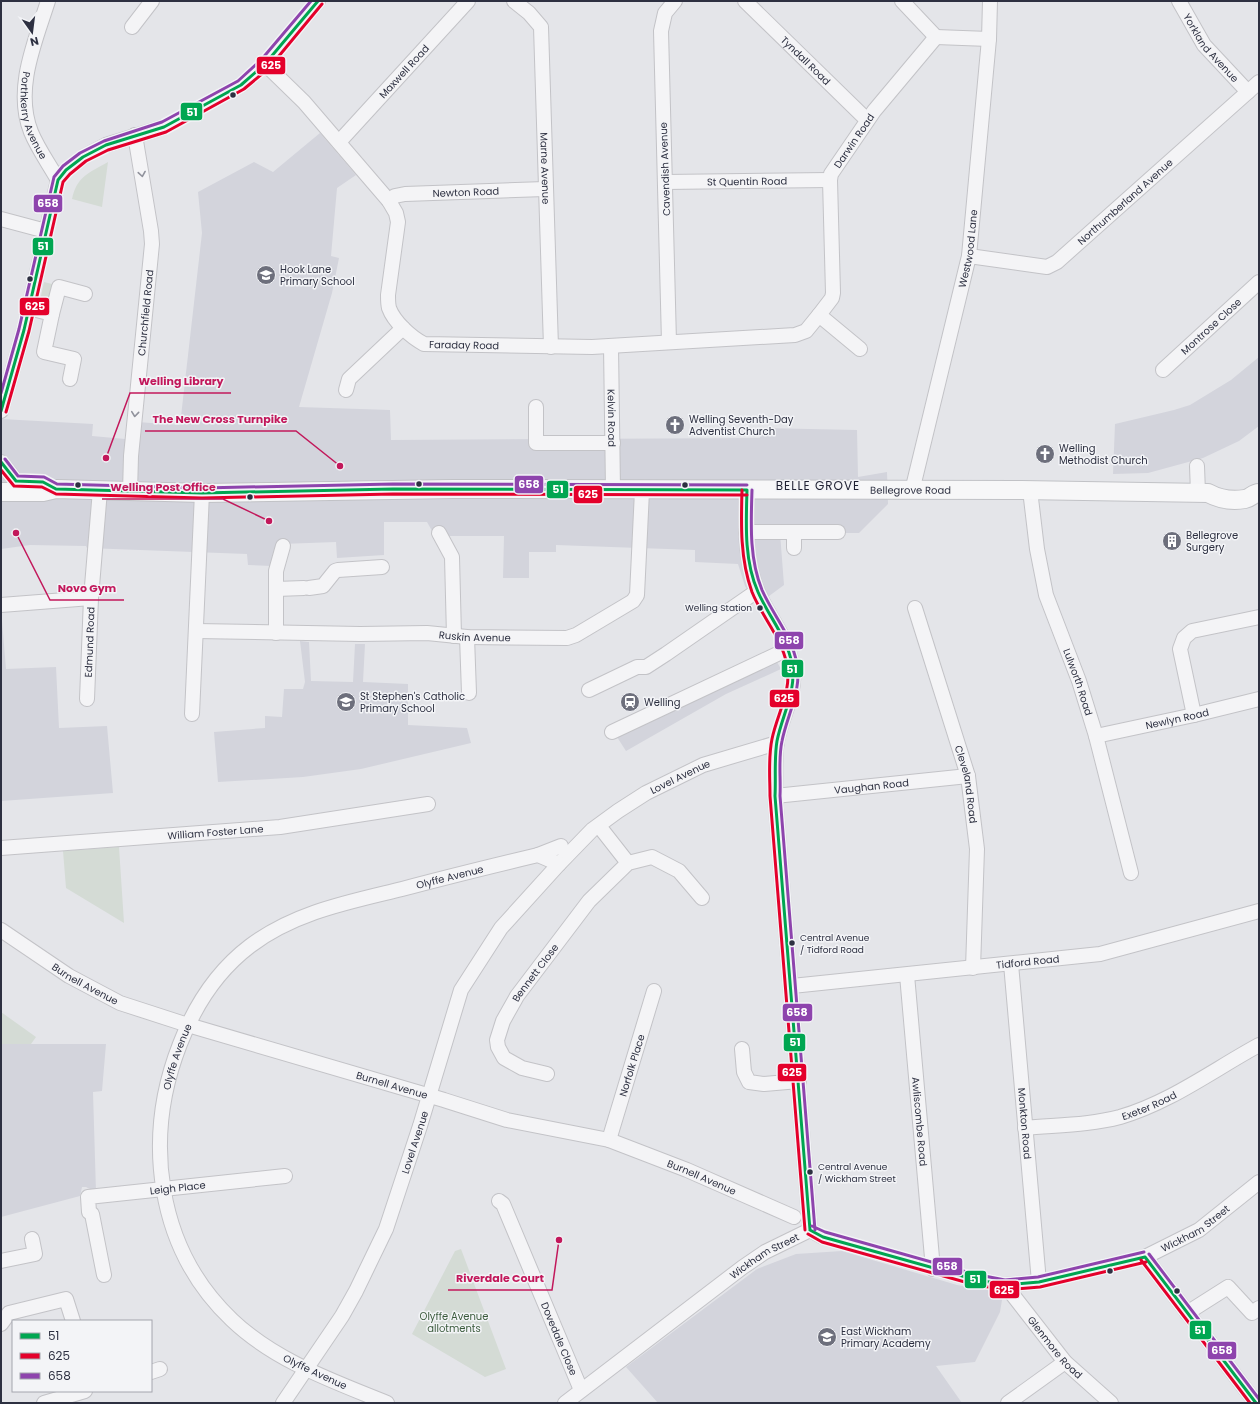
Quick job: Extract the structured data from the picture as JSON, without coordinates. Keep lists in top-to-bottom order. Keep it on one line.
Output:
{"streets":{"main road":["Bellegrove Road"],"street":["Yorkland Avenue","Tyndall Road","Maxwell Road","Porthkerry Avenue","Darwin Road","Marne Avenue","Cavendish Avenue","St Quentin Road","Newton Road","Northumberland Avenue","Westwood Lane","Churchfield Road","Montrose Close","Faraday Road","Kelvin Road","Ruskin Avenue","Edmund Road","Lulworth Road","Newlyn Road","Lovel Avenue","Cleveland Road","Vaughan Road","William Foster Lane","Olyffe Avenue","Tidford Road","Bennett Close","Burnell Avenue","Norfolk Place","Exeter Road","Awliscombe Road","Monkton Road","Leigh Place","Wickham Street","Dovedale Close","Glenmore Road"]},"crossings":[["Yorkland Avenue","Northumberland Avenue"],["Tyndall Road","Darwin Road"],["Maxwell Road","Faraday Road"],["Darwin Road","Cavendish Avenue"],["Darwin Road","St Quentin Road"],["Darwin Road","Faraday Road"],["Darwin Road","Kelvin Road"],["Marne Avenue","Newton Road"],["Marne Avenue","Faraday Road"],["Cavendish Avenue","St Quentin Road"],["Newton Road","Faraday Road"],["Northumberland Avenue","Westwood Lane"],["Westwood Lane","Bellegrove Road"],["Churchfield Road","Bellegrove Road"],["Faraday Road","Kelvin Road"],["Kelvin Road","Bellegrove Road"],["Bellegrove Road","Ruskin Avenue"],["Bellegrove Road","Edmund Road"],["Bellegrove Road","Lulworth Road"],["Lulworth Road","Newlyn Road"],["Lovel Avenue","Olyffe Avenue"],["Lovel Avenue","Burnell Avenue"],["Cleveland Road","Vaughan Road"],["Cleveland Road","Tidford Road"],["Olyffe Avenue","Burnell Avenue"],["Olyffe Avenue","Leigh Place"],["Tidford Road","Awliscombe Road"],["Tidford Road","Monkton Road"],["Burnell Avenue","Norfolk Place"],["Exeter Road","Monkton Road"],["Awliscombe Road","Wickham Street"],["Monkton Road","Wickham Street"],["Wickham Street","Dovedale Close"],["Wickham Street","Glenmore Road"]],"districts":["BELLE GROVE"],"parks":["Olyffe Avenue allotments"],"places":{"school or university":["Hook Lane Primary School","St Stephen's Catholic Primary School","East Wickham Primary Academy"],"church":["Welling Seventh-Day Adventist Church","Welling Methodist Church"],"other":["Welling Library","The New Cross Turnpike","Welling Post Office","Novo Gym","Welling Station","Central Avenue / Tidford Road","Central Avenue / Wickham Street","Riverdale Court"],"building":["Bellegrove Surgery"],"station":["Welling"]},"lines":["transit line 51","transit line 658","transit line 625"],"legend":["51","625","658"],"north":"bottom"}
